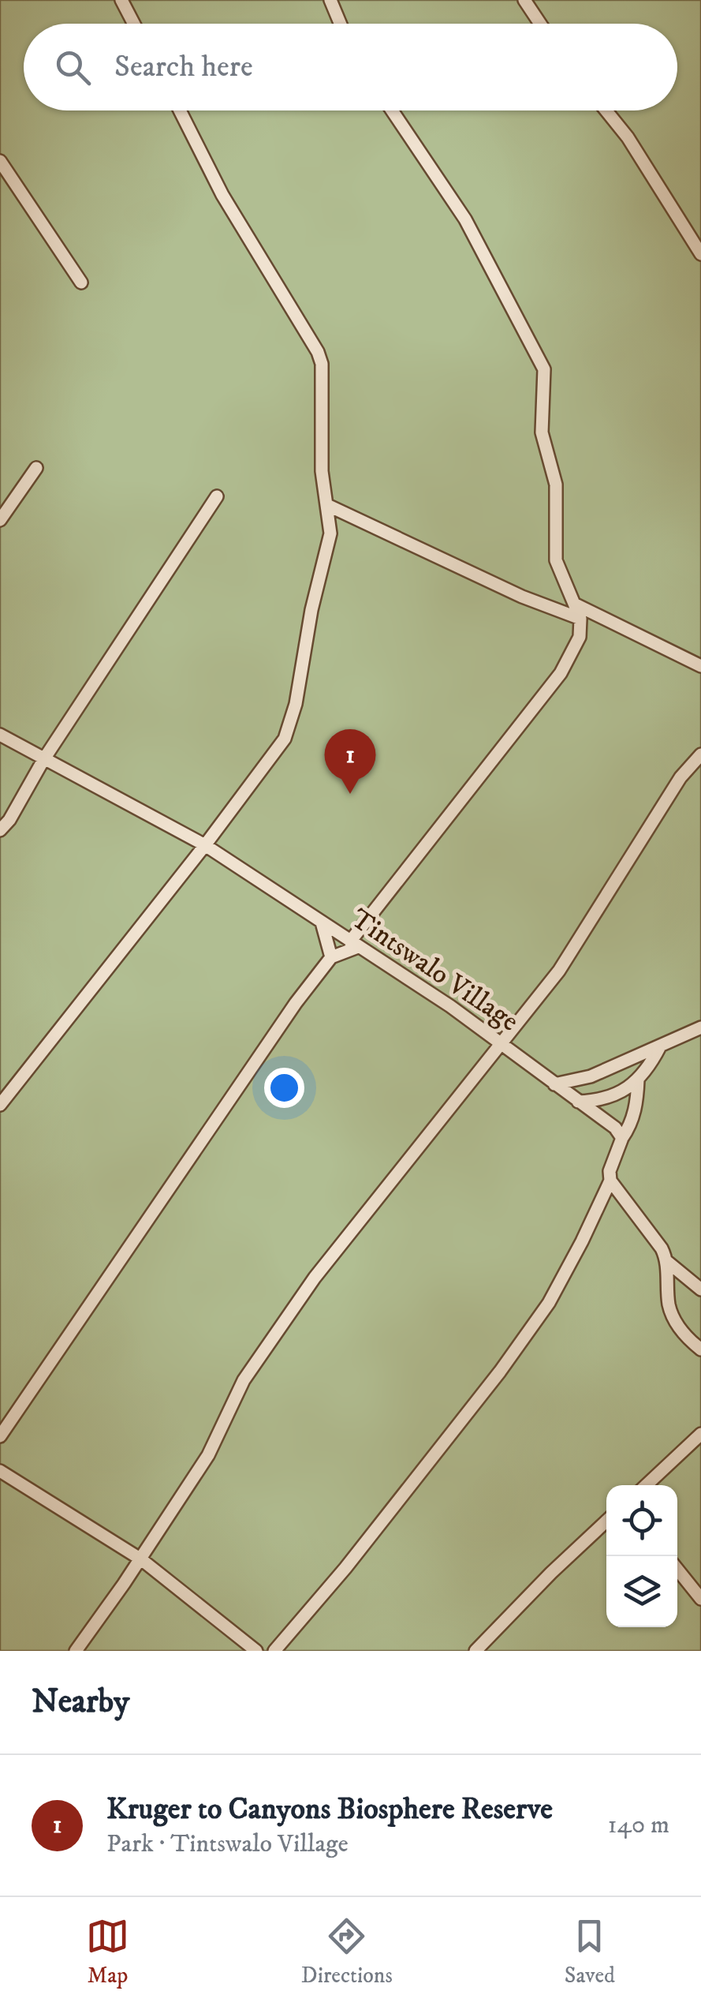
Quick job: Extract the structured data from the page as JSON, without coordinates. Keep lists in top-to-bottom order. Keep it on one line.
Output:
{"streets":{"street":["Tintswalo Village"]},"page":{"search":"Search here","pins":"1","heading":"Nearby","list":[{"mark":"1","name":"Kruger to Canyons Biosphere Reserve","note":"Park · Tintswalo Village","value":"140 m"}],"nav":["Map","Directions","Saved"]}}
